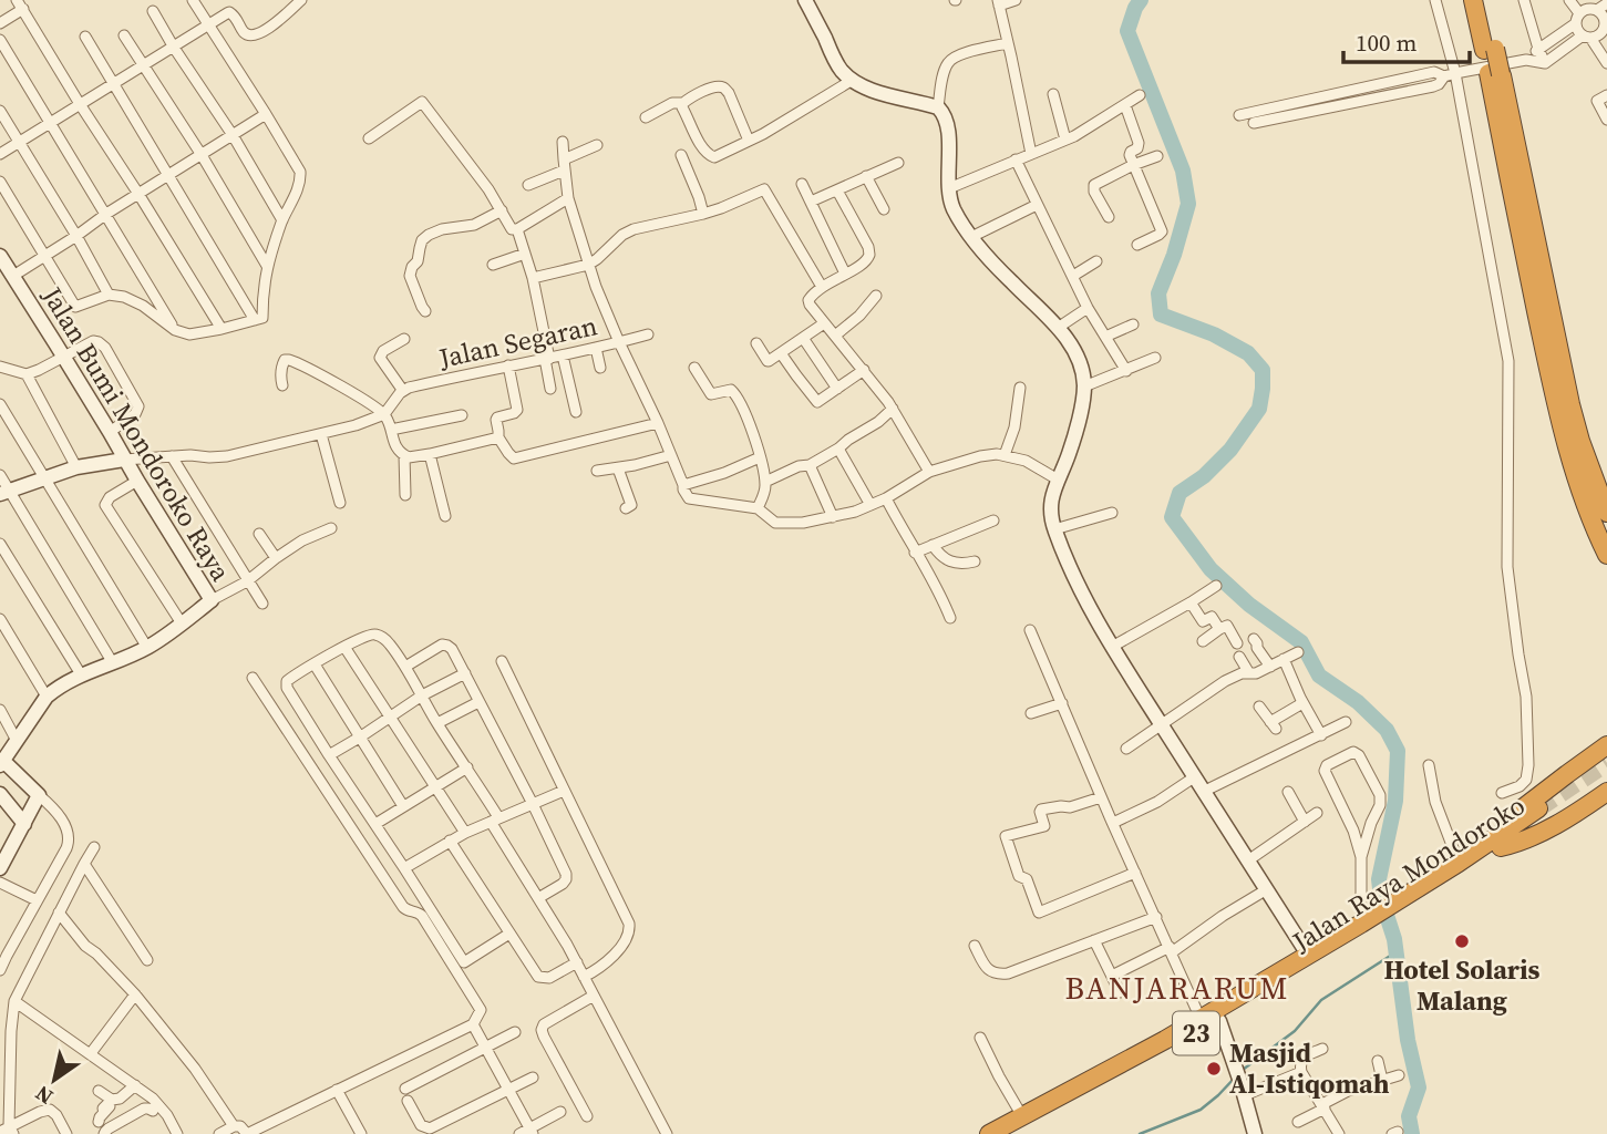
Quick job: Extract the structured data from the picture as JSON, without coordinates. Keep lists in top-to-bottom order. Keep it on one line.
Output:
{"streets":{"highway":["Jalan Raya Mondoroko","23"],"street":["Jalan Segaran","Jalan Bumi Mondoroko Raya"]},"districts":["BANJARARUM"],"places":["Hotel Solaris Malang","Masjid Al-Istiqomah"],"scale_bar":"100 m","north":"bottom left"}
